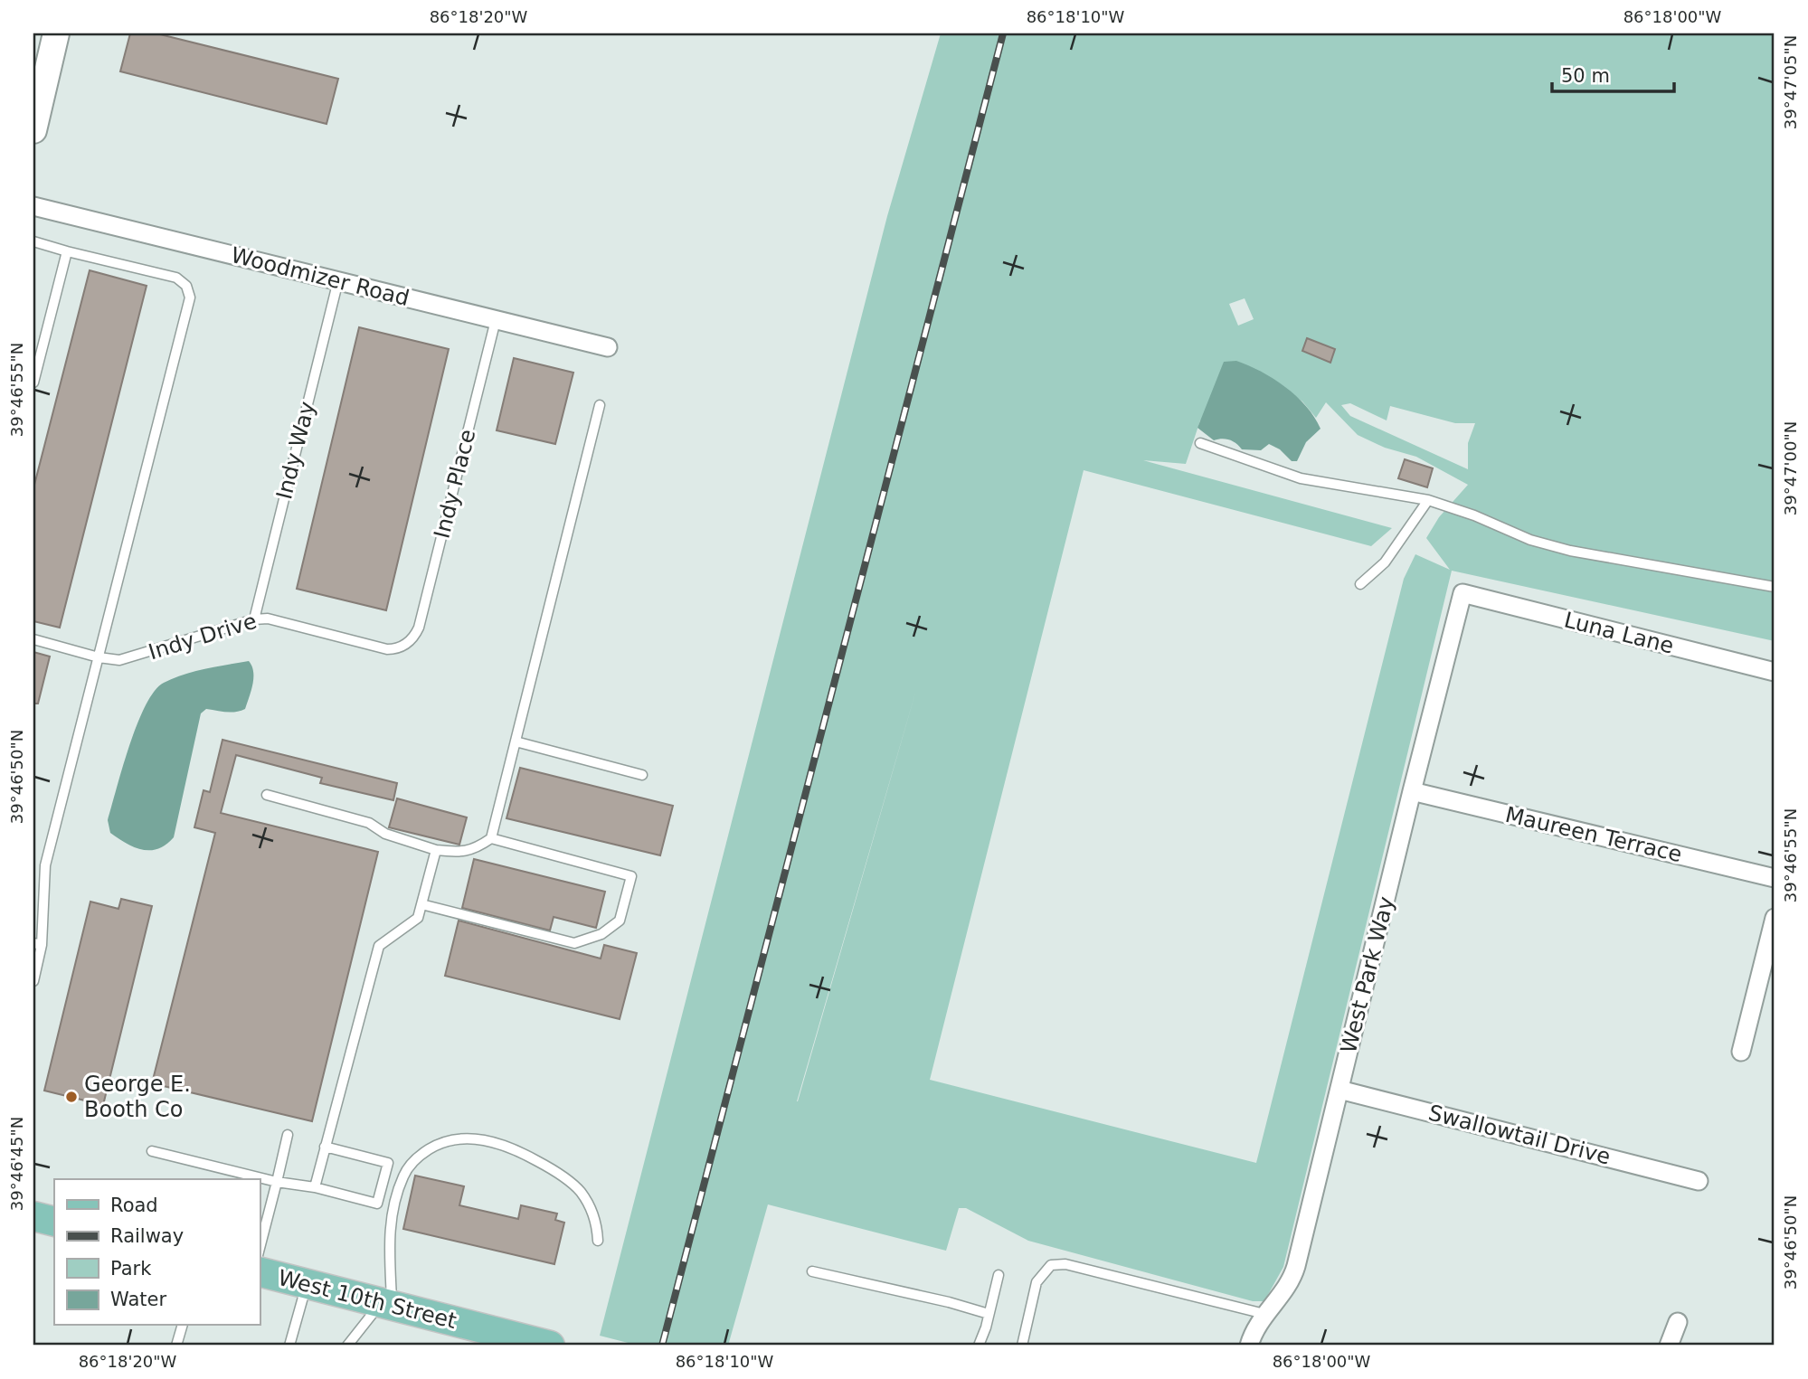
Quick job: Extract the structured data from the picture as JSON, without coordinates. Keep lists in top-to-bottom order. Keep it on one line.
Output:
{"streets":{"main road":["West 10th Street"],"street":["Woodmizer Road","Luna Lane","Maureen Terrace","West Park Way","Swallowtail Drive"],"lane":["Indy Way","Indy Place","Indy Drive"]},"crossings":[["Woodmizer Road","Indy Way"],["Woodmizer Road","Indy Place"],["Indy Way","Indy Drive"],["Indy Place","Indy Drive"],["Luna Lane","West Park Way"],["Maureen Terrace","West Park Way"],["West Park Way","Swallowtail Drive"]],"places":["George E. Booth Co"],"legend":["Road","Railway","Park","Water"],"scale_bar":"50 m","coordinates":["86°18'20\"W","86°18'10\"W","86°18'00\"W","39°47'05\"N","39°46'55\"N","39°47'00\"N","39°46'50\"N","39°46'45\"N"]}
